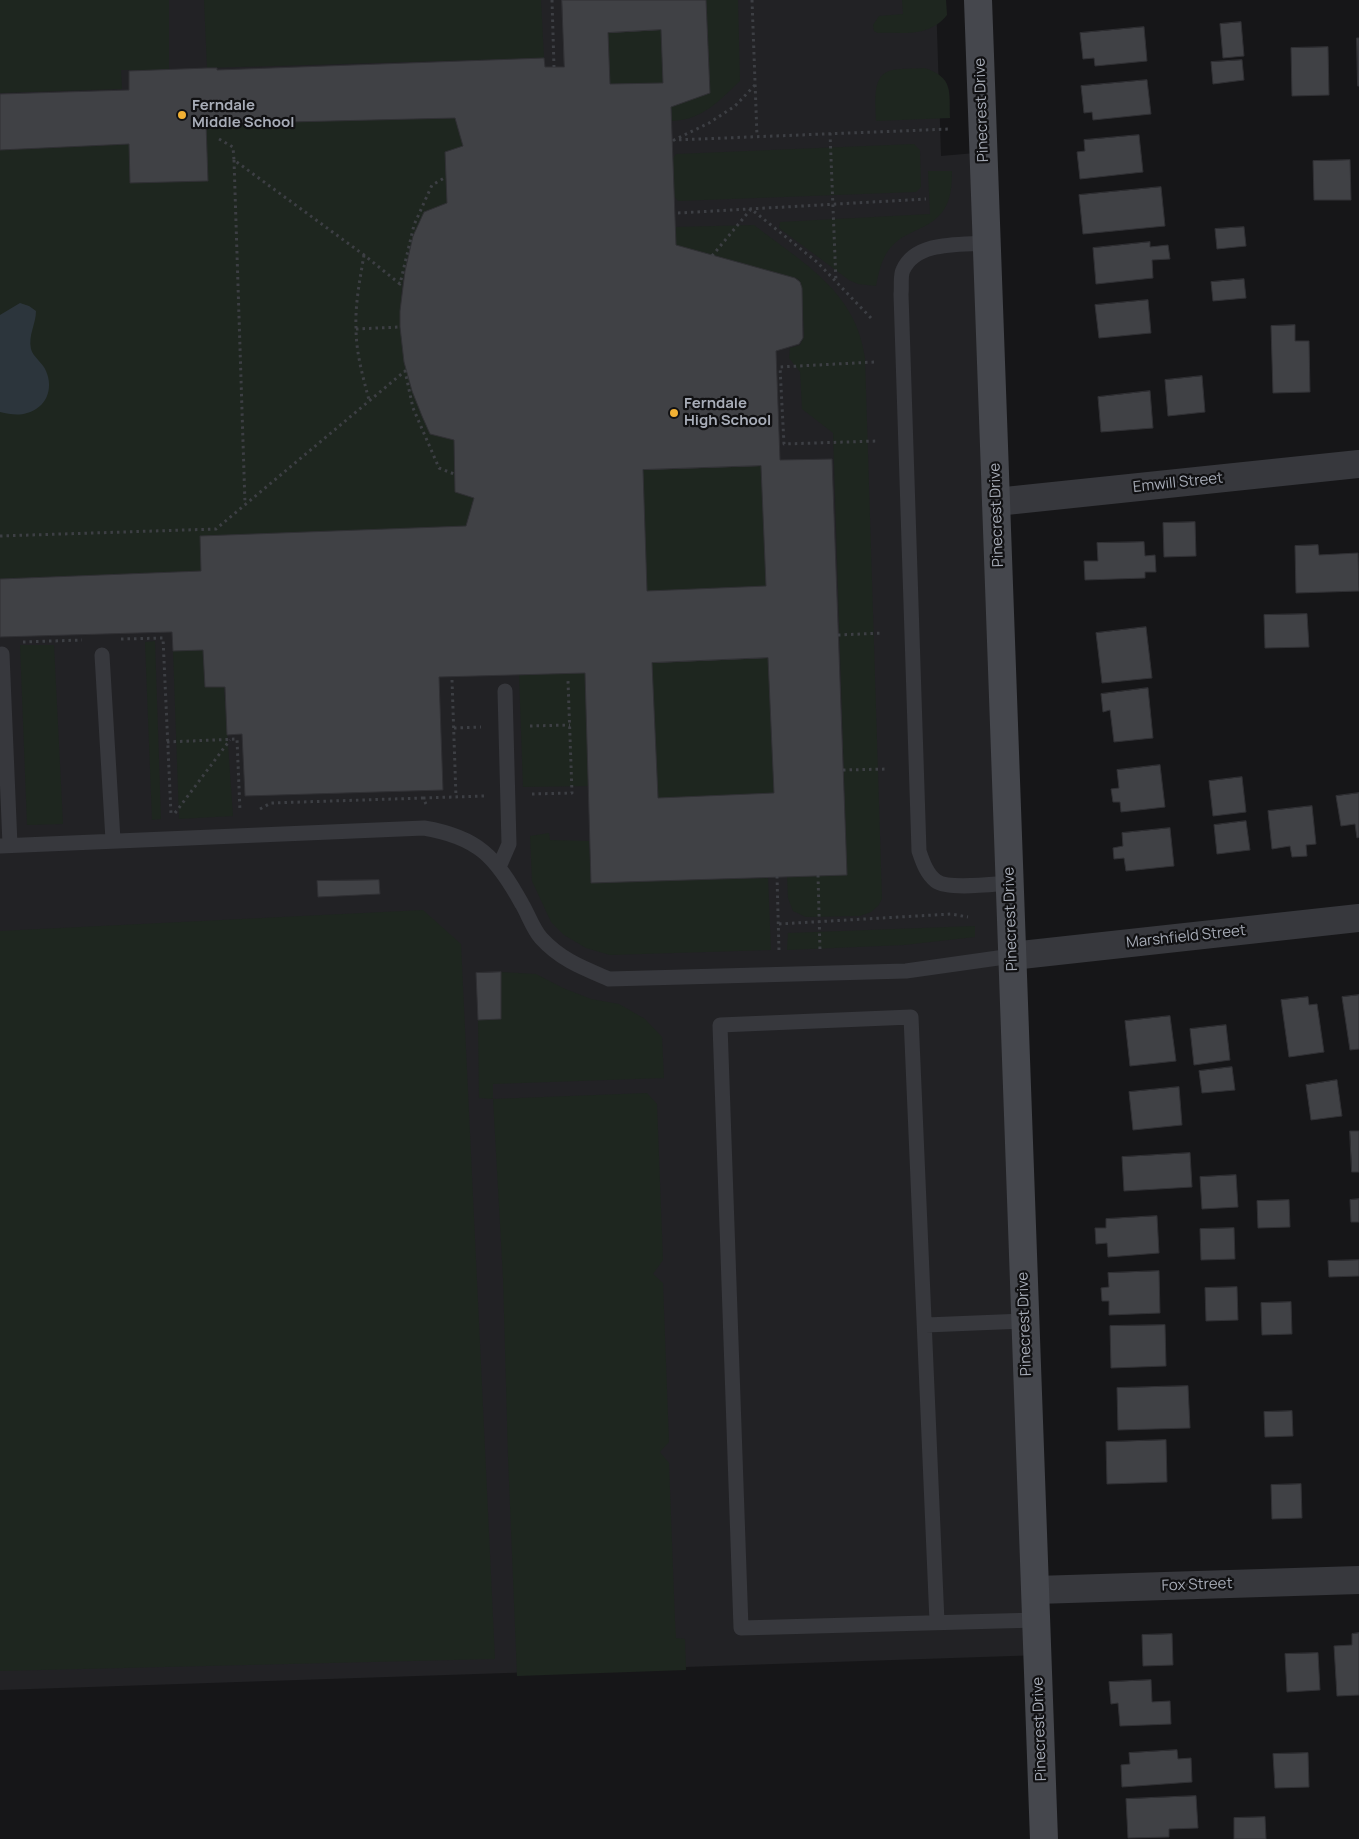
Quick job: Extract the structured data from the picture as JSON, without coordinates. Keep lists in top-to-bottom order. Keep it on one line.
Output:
{"streets":{"street":["Pinecrest Drive","Emwill Street","Marshfield Street","Fox Street"]},"crossings":[["Pinecrest Drive","Emwill Street"],["Pinecrest Drive","Marshfield Street"],["Pinecrest Drive","Fox Street"]],"places":["Ferndale Middle School","Ferndale High School"]}
